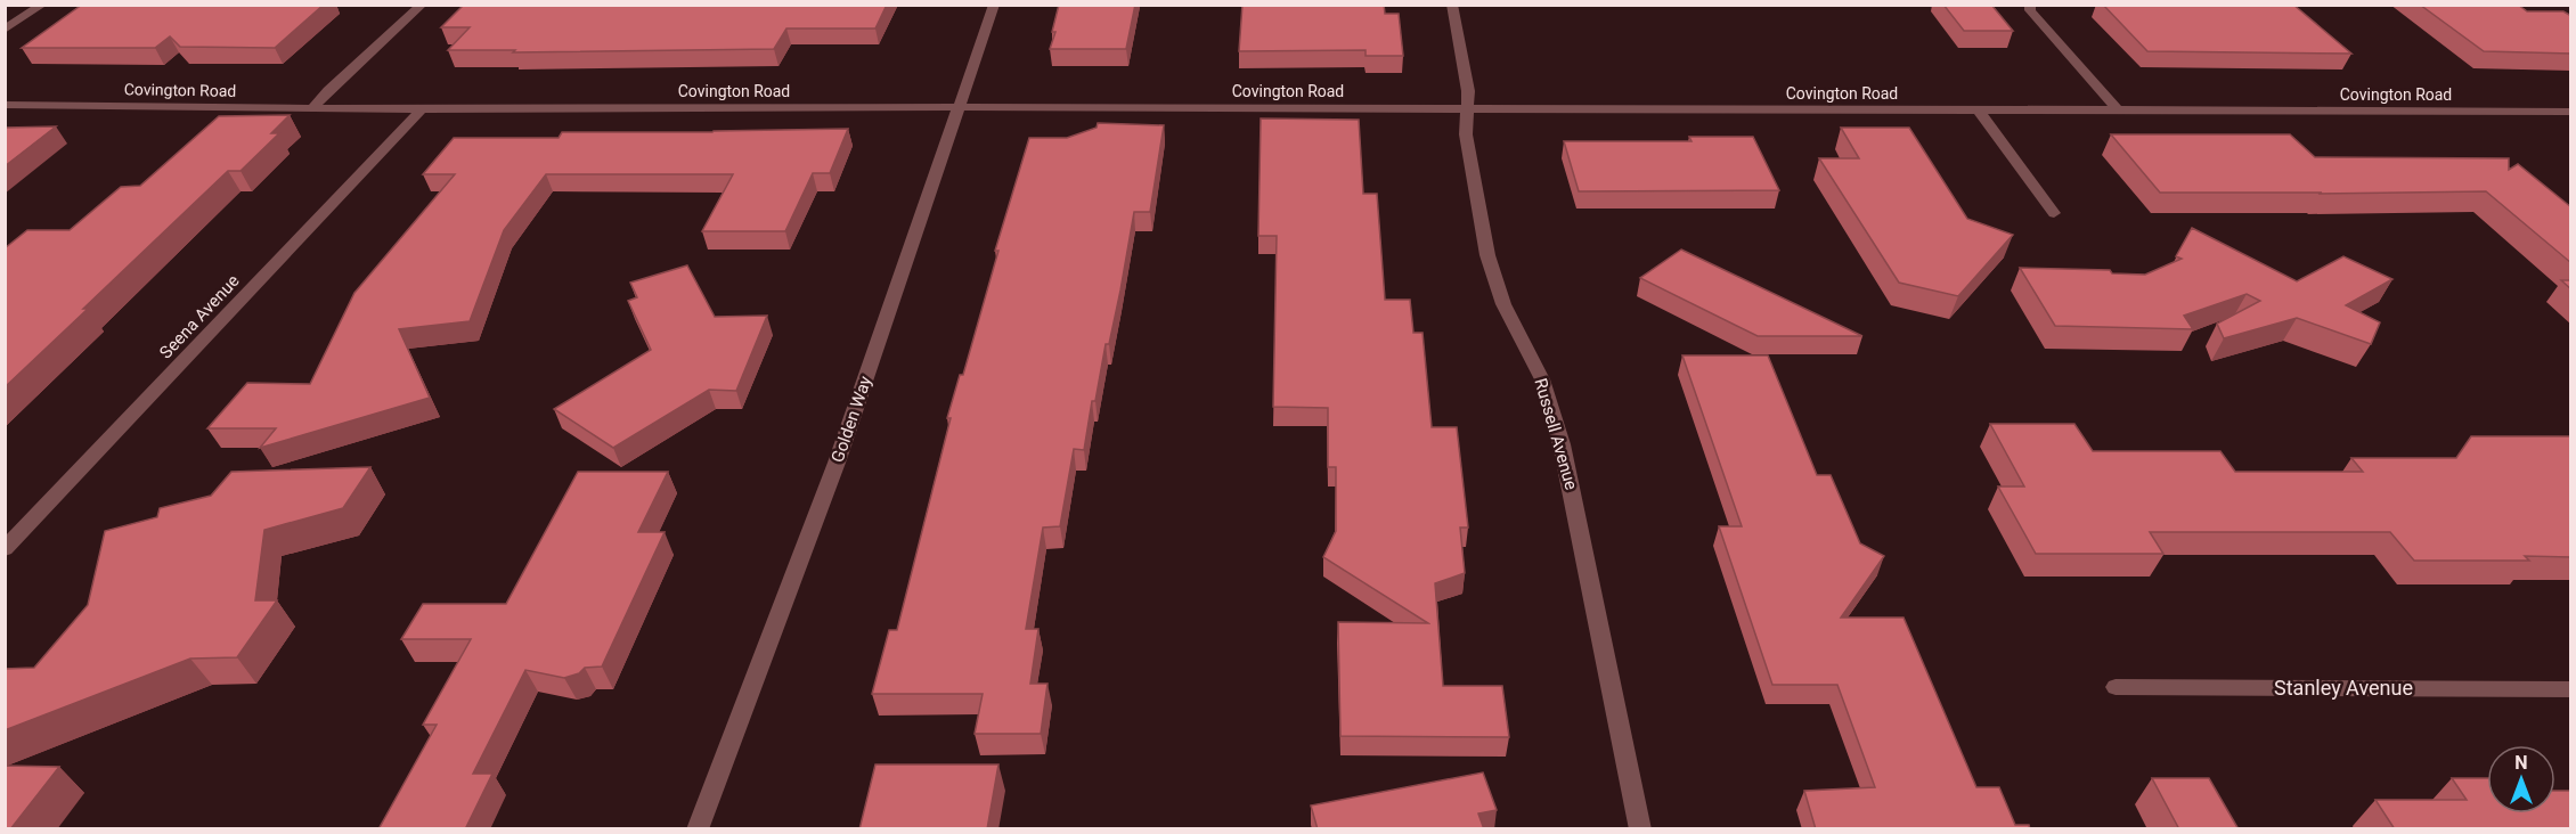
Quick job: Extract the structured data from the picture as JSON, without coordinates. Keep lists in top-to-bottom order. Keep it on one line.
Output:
{"streets":{"street":["Covington Road","Seena Avenue","Golden Way","Russell Avenue","Stanley Avenue"]},"crossings":[["Covington Road","Seena Avenue"],["Covington Road","Golden Way"],["Covington Road","Russell Avenue"]],"north":"top"}
